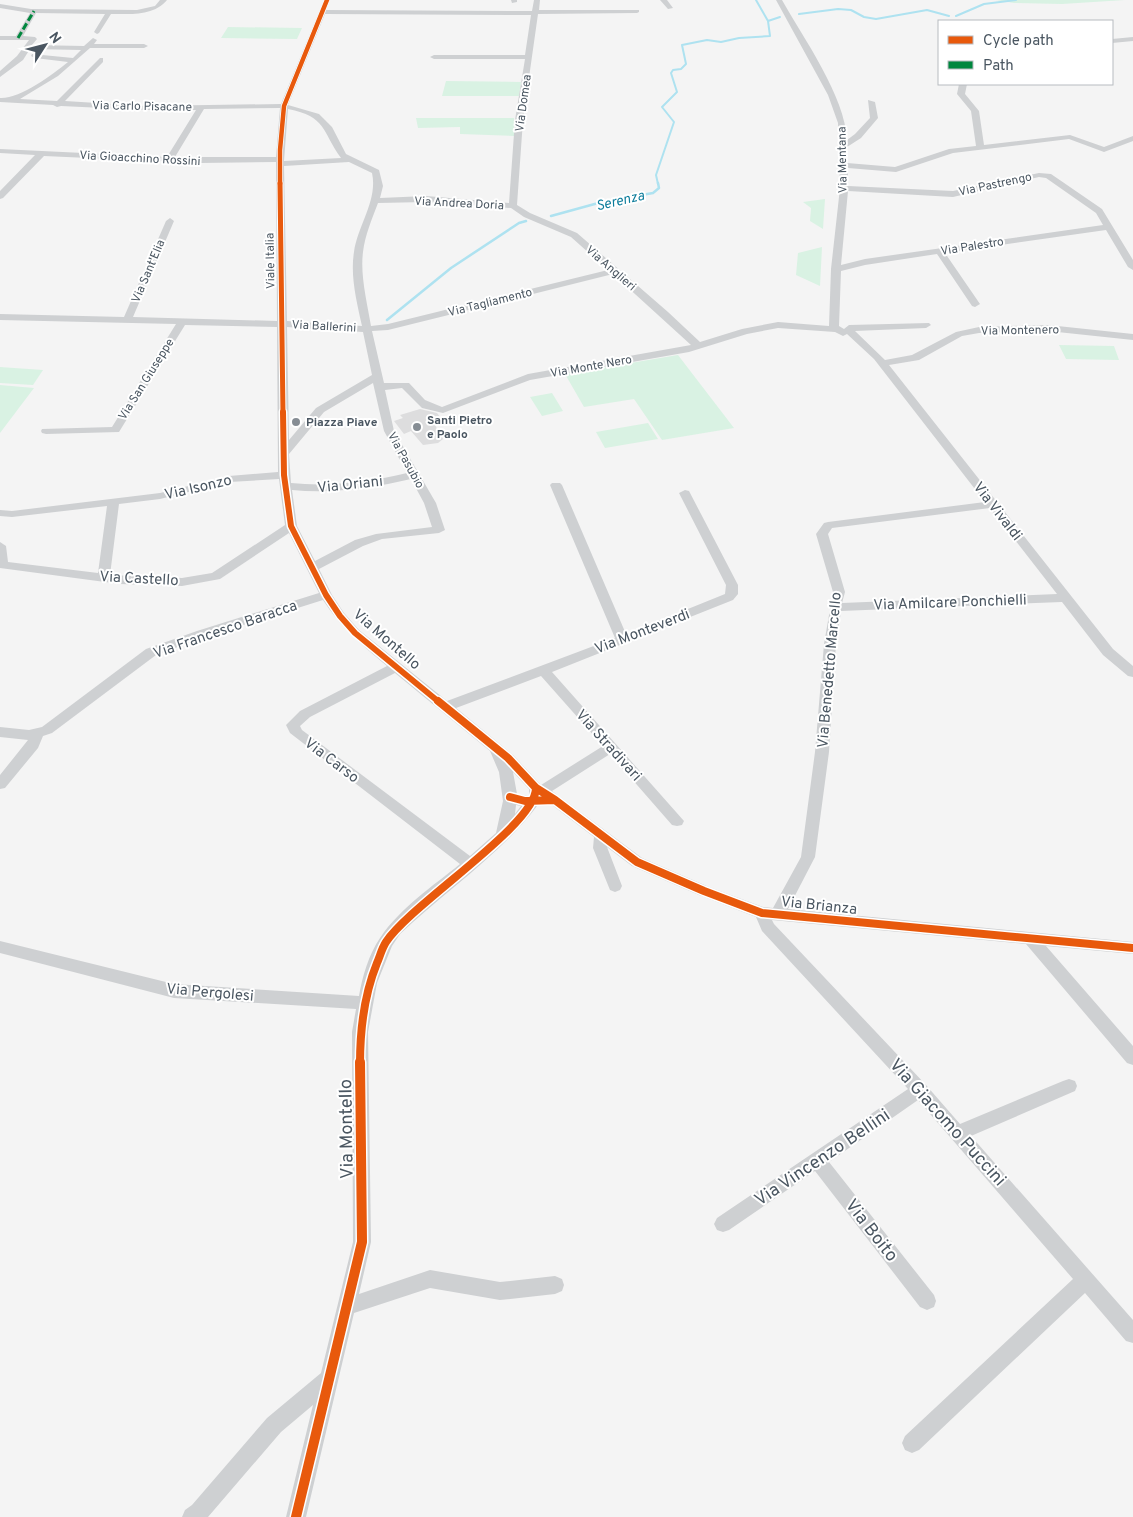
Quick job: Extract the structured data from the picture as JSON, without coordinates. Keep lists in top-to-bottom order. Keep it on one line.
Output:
{"streets":{"street":["Via Domea","Via Carlo Pisacane","Via Gioacchino Rossini","Via Mentana","Via Pastrengo","Via Andrea Doria","Via Palestro","Viale Italia","Via Anglieri","Via Sant'Elia","Via Tagliamento","Via Ballerini","Via Montenero","Via Monte Nero","Via San Giuseppe","Via Pasubio","Via Oriani","Via Isonzo","Via Vivaldi","Via Castello","Via Amilcare Ponchielli","Via Francesco Baracca","Via Monteverdi","Via Montello","Via Benedetto Marcello","Via Stradivari","Via Carso","Via Brianza","Via Pergolesi","Via Giacomo Puccini","Via Vincenzo Bellini","Via Boito"]},"crossings":[["Via Domea","Via Andrea Doria"],["Via Domea","Via Anglieri"],["Via Carlo Pisacane","Via Gioacchino Rossini"],["Via Carlo Pisacane","Viale Italia"],["Via Carlo Pisacane","Via Pasubio"],["Via Gioacchino Rossini","Viale Italia"],["Via Gioacchino Rossini","Via Pasubio"],["Via Mentana","Via Pastrengo"],["Via Mentana","Via Palestro"],["Via Mentana","Via Monte Nero"],["Via Mentana","Via Vivaldi"],["Via Pastrengo","Via Palestro"],["Via Andrea Doria","Via Anglieri"],["Via Andrea Doria","Via Pasubio"],["Viale Italia","Via Ballerini"],["Viale Italia","Via San Giuseppe"],["Via Anglieri","Via Tagliamento"],["Via Anglieri","Via Monte Nero"],["Via Sant'Elia","Via San Giuseppe"],["Via Tagliamento","Via Ballerini"],["Via Tagliamento","Via Pasubio"],["Via Ballerini","Via San Giuseppe"],["Via Ballerini","Via Pasubio"],["Via Montenero","Via Vivaldi"],["Via Monte Nero","Via Pasubio"],["Via Monte Nero","Via Vivaldi"],["Via Pasubio","Via Oriani"],["Via Oriani","Via Isonzo"],["Via Oriani","Via Montello"],["Via Isonzo","Via Montello"],["Via Vivaldi","Via Amilcare Ponchielli"],["Via Vivaldi","Via Benedetto Marcello"],["Via Castello","Via Montello"],["Via Amilcare Ponchielli","Via Benedetto Marcello"],["Via Francesco Baracca","Via Montello"],["Via Monteverdi","Via Montello"],["Via Monteverdi","Via Stradivari"],["Via Montello","Via Carso"],["Via Montello","Via Brianza"],["Via Montello","Via Pergolesi"],["Via Benedetto Marcello","Via Brianza"],["Via Benedetto Marcello","Via Giacomo Puccini"],["Via Brianza","Via Giacomo Puccini"],["Via Giacomo Puccini","Via Vincenzo Bellini"],["Via Vincenzo Bellini","Via Boito"]],"water":["Serenza"],"places":["Piazza Piave","Santi Pietro e Paolo"],"legend":["Cycle path","Path"],"north":"top right"}
